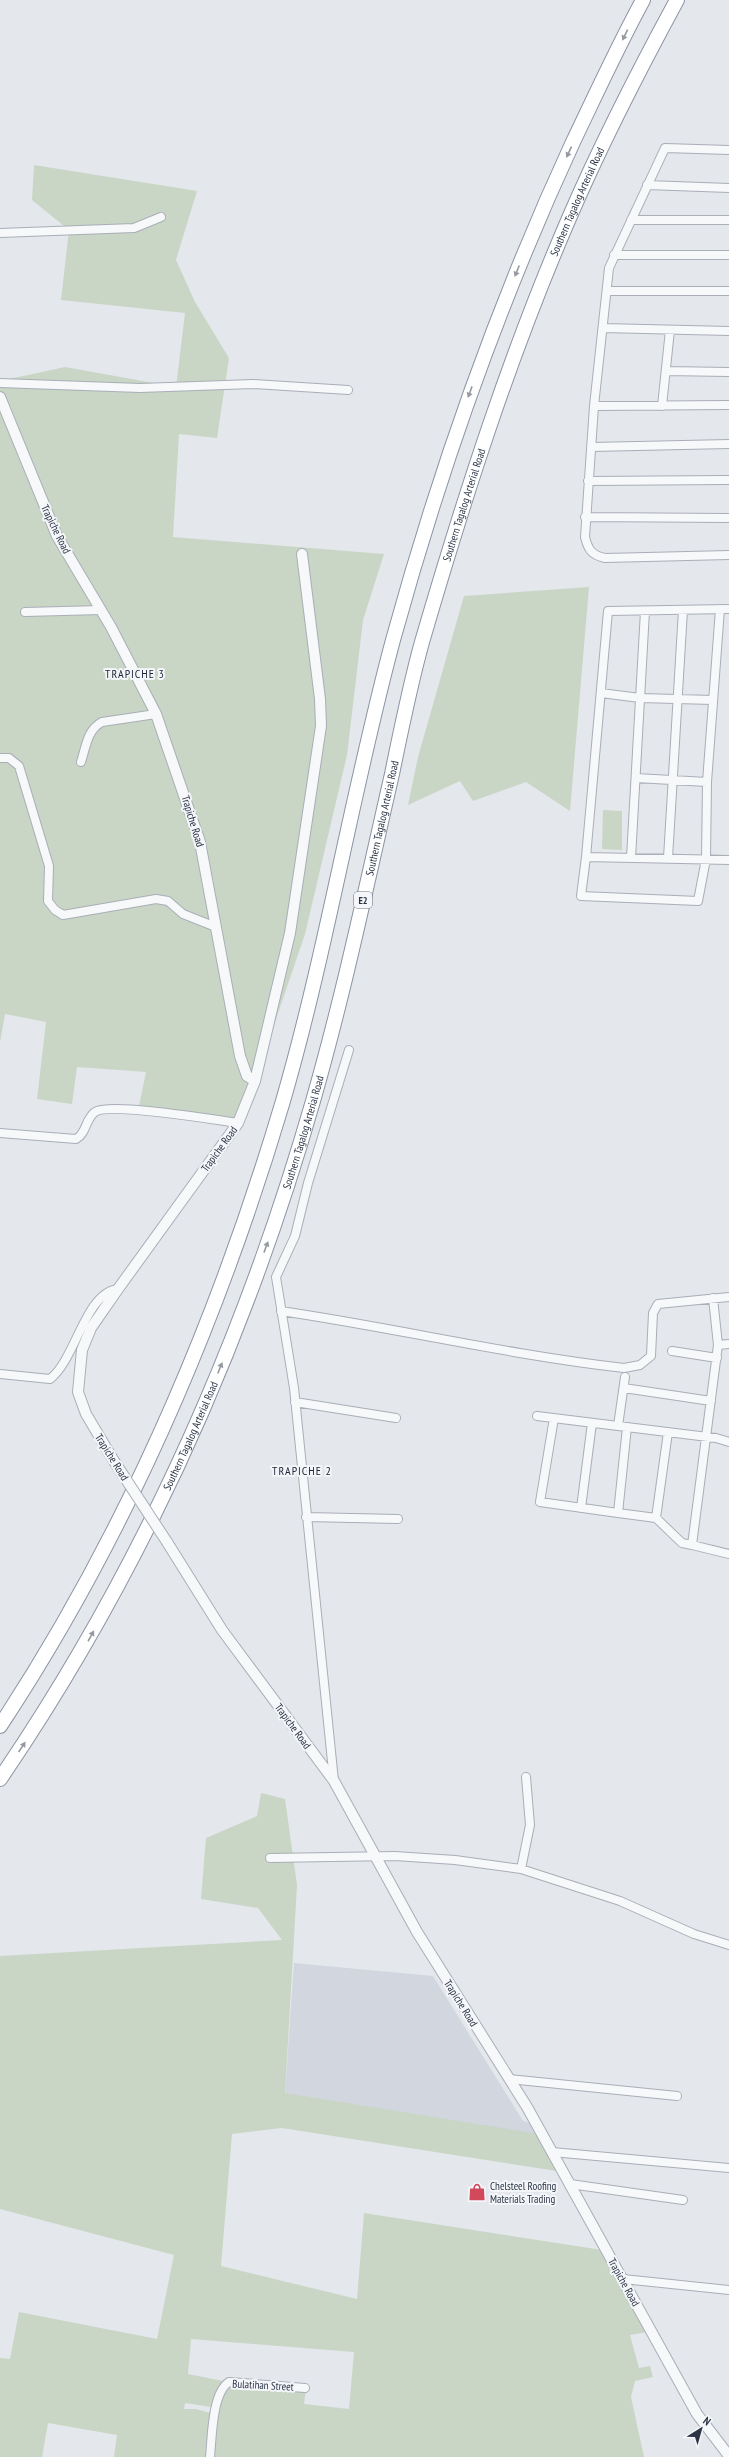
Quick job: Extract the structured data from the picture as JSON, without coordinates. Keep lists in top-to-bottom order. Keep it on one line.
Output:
{"streets":{"highway":["Southern Tagalog Arterial Road","E2"],"street":["Trapiche Road","Bulatihan Street"]},"districts":["TRAPICHE 3","TRAPICHE 2"],"places":{"shop":["Chelsteel Roofing Materials Trading"]},"north":"top right"}
